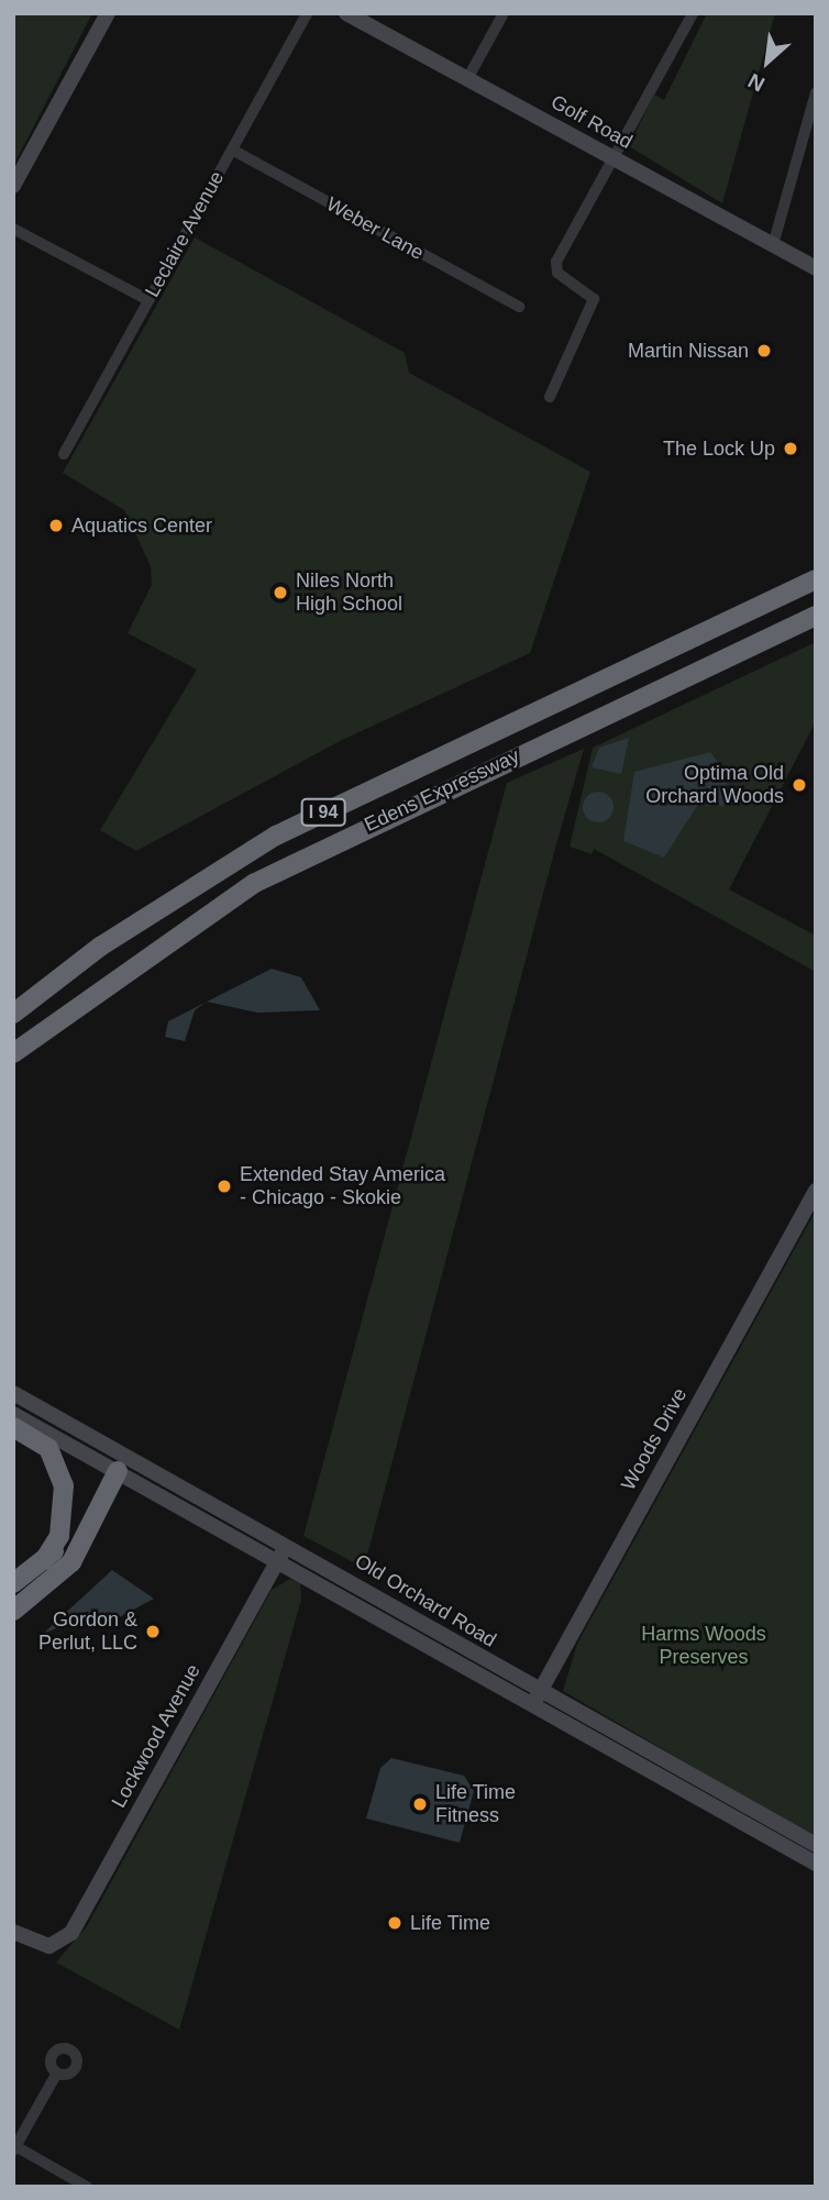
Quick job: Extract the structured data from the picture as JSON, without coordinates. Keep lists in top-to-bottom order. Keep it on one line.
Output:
{"streets":{"highway":["Edens Expressway","I 94"],"main road":["Golf Road","Woods Drive","Old Orchard Road","Lockwood Avenue"],"street":["Weber Lane","Leclaire Avenue"]},"crossings":[["Weber Lane","Leclaire Avenue"],["Woods Drive","Old Orchard Road"],["Old Orchard Road","Lockwood Avenue"]],"parks":["Harms Woods Preserves"],"places":["Martin Nissan","The Lock Up","Aquatics Center","Niles North High School","Optima Old Orchard Woods","Extended Stay America - Chicago - Skokie","Gordon & Perlut, LLC","Life Time Fitness","Life Time"],"north":"bottom left"}
